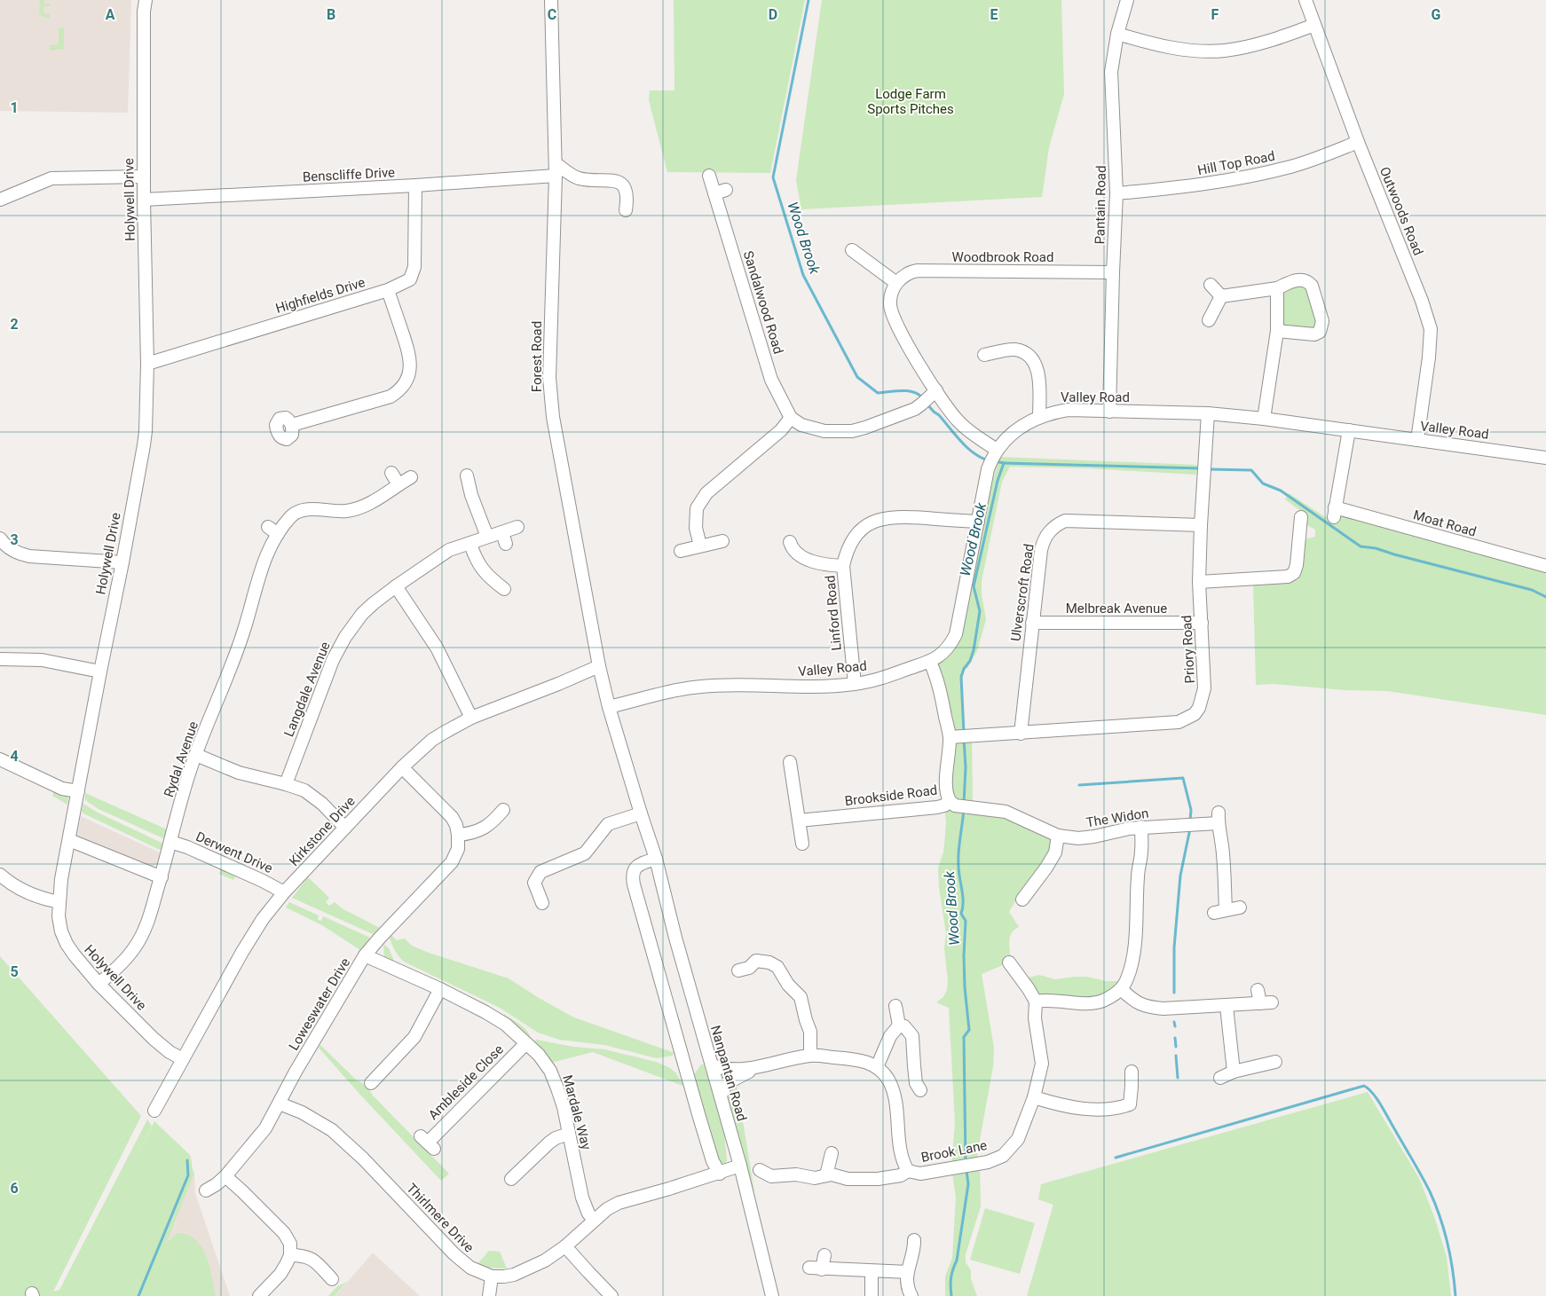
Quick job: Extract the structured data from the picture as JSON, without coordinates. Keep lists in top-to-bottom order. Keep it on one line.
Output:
{"streets":{"street":["Hill Top Road","Benscliffe Drive","Holywell Drive","Pantain Road","Outwoods Road","Woodbrook Road","Highfields Drive","Sandalwood Road","Forest Road","Valley Road","Moat Road","Ulverscroft Road","Melbreak Avenue","Linford Road","Priory Road","Langdale Avenue","Rydal Avenue","Brookside Road","The Widon","Kirkstone Drive","Derwent Drive","Loweswater Drive","Nanpantan Road","Ambleside Close","Mardale Way","Brook Lane","Thirlmere Drive"]},"crossings":[["Hill Top Road","Pantain Road"],["Hill Top Road","Outwoods Road"],["Benscliffe Drive","Holywell Drive"],["Benscliffe Drive","Highfields Drive"],["Benscliffe Drive","Forest Road"],["Holywell Drive","Highfields Drive"],["Holywell Drive","Rydal Avenue"],["Holywell Drive","Kirkstone Drive"],["Pantain Road","Woodbrook Road"],["Pantain Road","Valley Road"],["Outwoods Road","Valley Road"],["Forest Road","Valley Road"],["Forest Road","Kirkstone Drive"],["Forest Road","Nanpantan Road"],["Valley Road","Moat Road"],["Valley Road","Linford Road"],["Valley Road","Priory Road"],["Valley Road","Brookside Road"],["Valley Road","Nanpantan Road"],["Ulverscroft Road","Melbreak Avenue"],["Ulverscroft Road","Priory Road"],["Melbreak Avenue","Priory Road"],["Priory Road","Brookside Road"],["Rydal Avenue","Derwent Drive"],["Brookside Road","The Widon"],["Kirkstone Drive","Derwent Drive"],["Loweswater Drive","Mardale Way"],["Loweswater Drive","Thirlmere Drive"],["Ambleside Close","Mardale Way"]],"water":["Wood Brook"],"parks":["Lodge Farm Sports Pitches"],"grid":{"columns":["A","B","C","D","E","F","G"],"rows":["1","2","3","4","5","6"]}}
